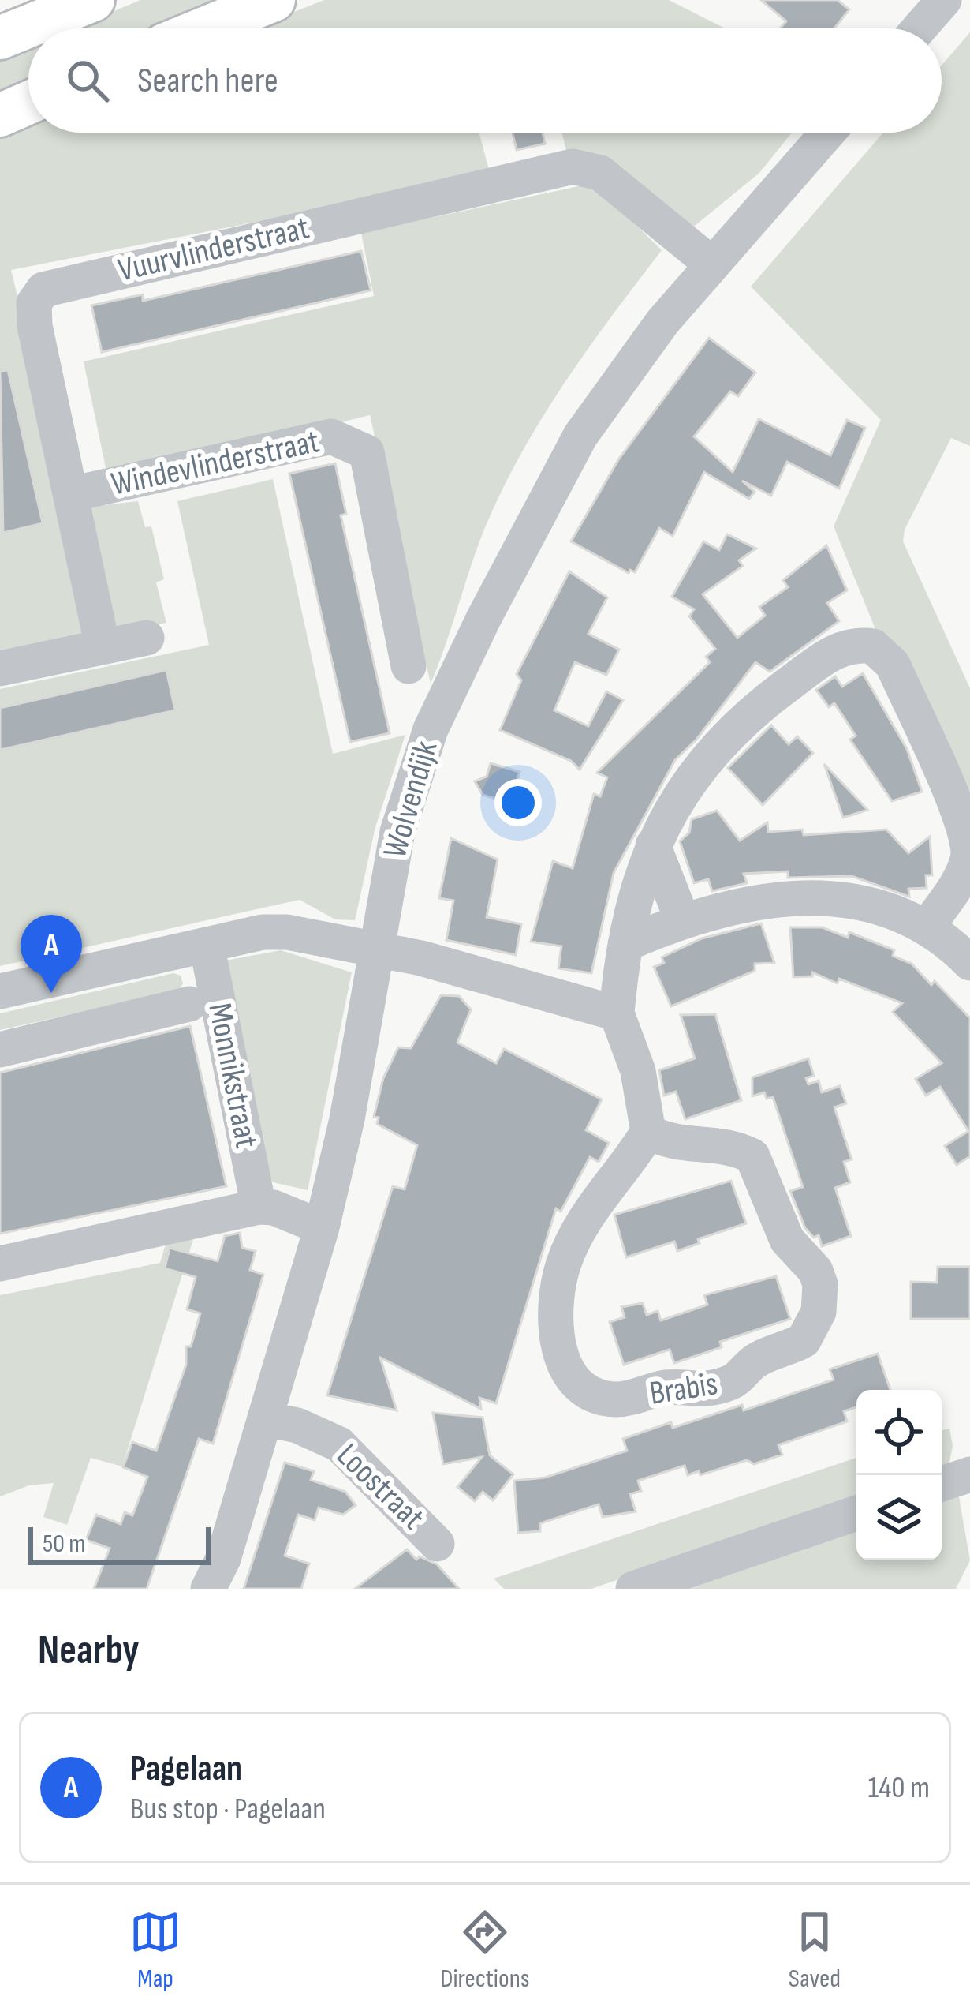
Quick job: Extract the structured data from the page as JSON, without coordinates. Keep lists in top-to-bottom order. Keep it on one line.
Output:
{"streets":{"street":["Vuurvlinderstraat","Windevlinderstraat","Wolvendijk","Monnikstraat","Brabis","Loostraat"]},"crossings":[["Vuurvlinderstraat","Windevlinderstraat"],["Vuurvlinderstraat","Wolvendijk"],["Wolvendijk","Loostraat"]],"scale_bar":"50 m","page":{"search":"Search here","pins":"A","scale":"50 m","heading":"Nearby","list":[{"mark":"A","name":"Pagelaan","note":"Bus stop · Pagelaan","value":"140 m"}],"nav":["Map","Directions","Saved"]}}
